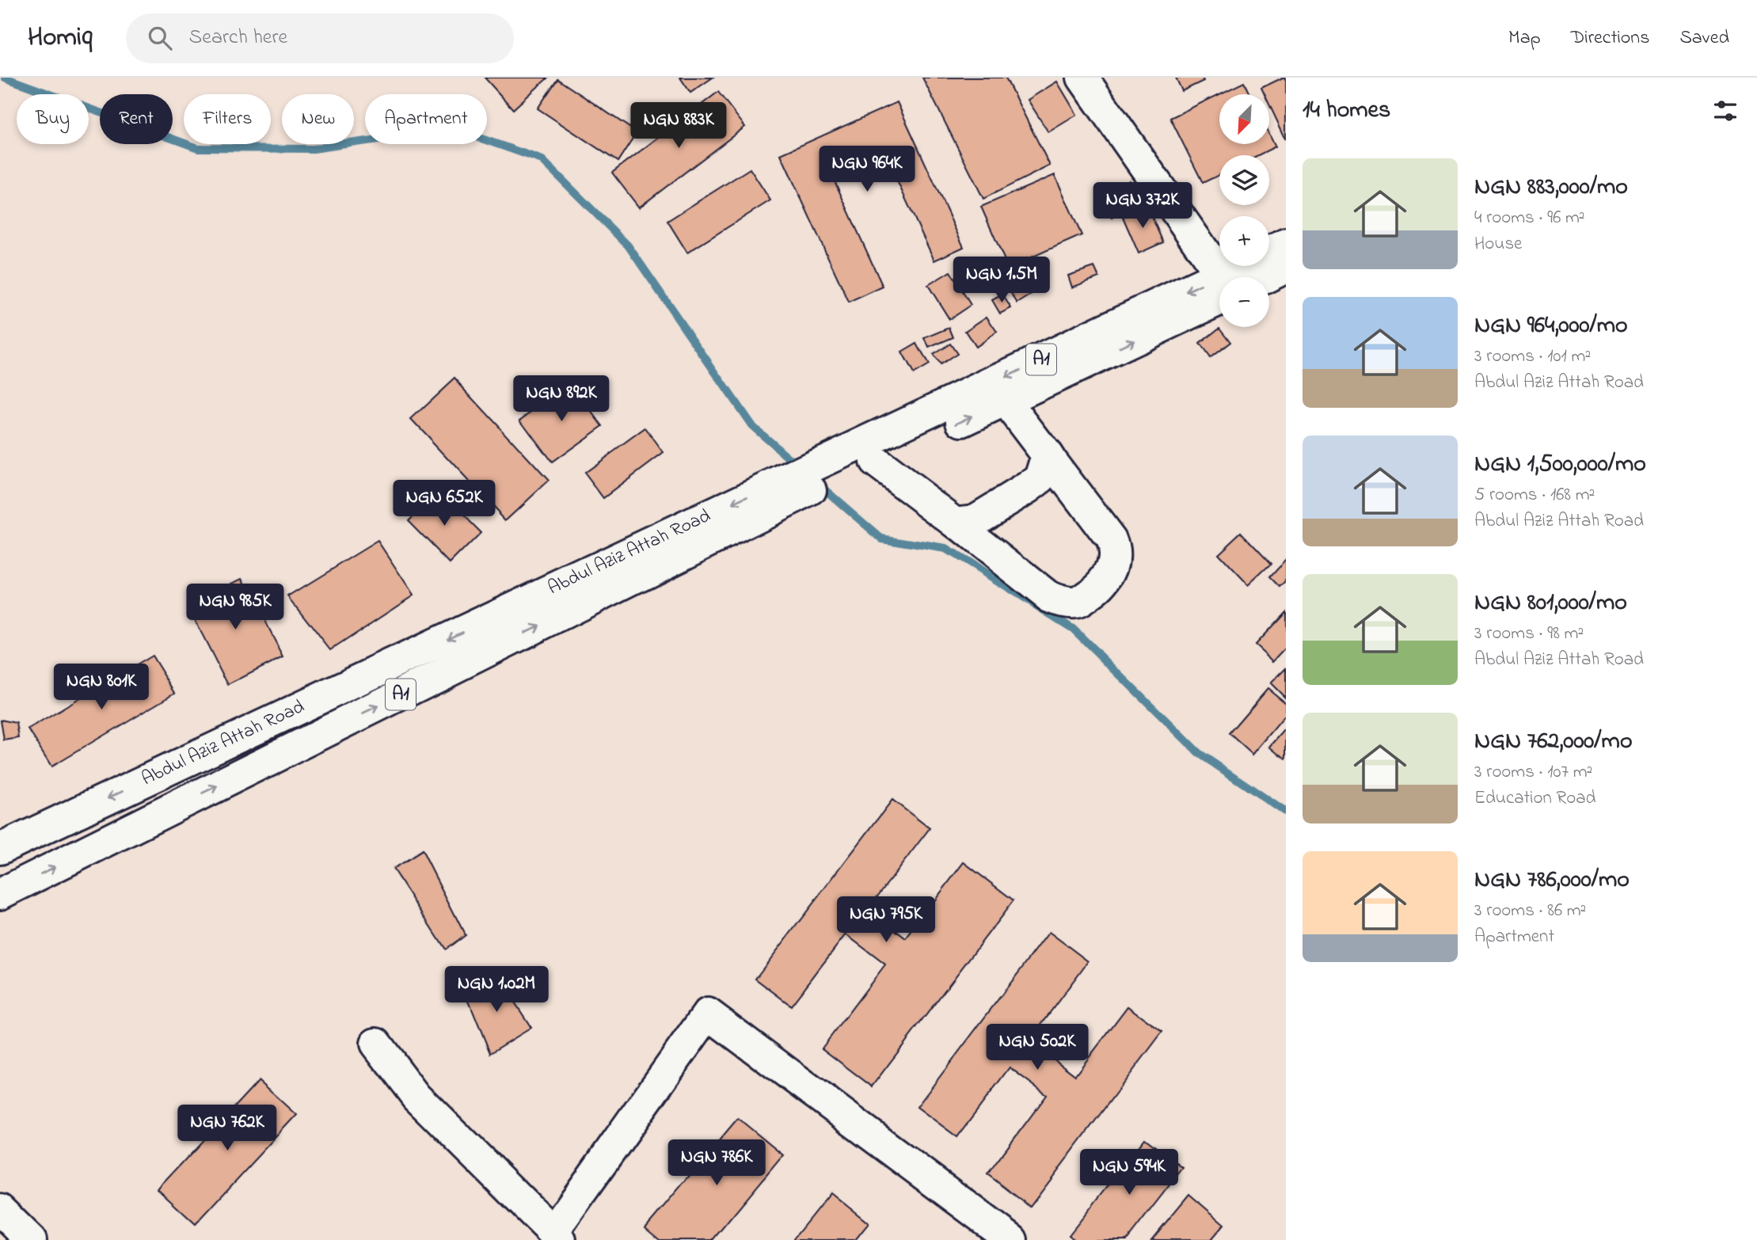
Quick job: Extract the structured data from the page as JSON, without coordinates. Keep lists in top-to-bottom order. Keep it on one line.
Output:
{"streets":{"main road":["A1","Abdul Aziz Attah Road"]},"north":"bottom left","page":{"header":"Homiq","search":"Search here","nav":["Map","Directions","Saved"],"heading":"14 homes","map_buttons":["+","−"],"chip":["Buy","Rent","Filters","New","Apartment"],"price":["NGN 883K","NGN 964K","NGN 372K","NGN 1.5M","NGN 892K","NGN 652K","NGN 985K","NGN 801K","NGN 795K","NGN 1.02M","NGN 502K","NGN 762K","NGN 786K","NGN 594K"],"list":[{"name":"NGN 883,000/mo","note":"4 rooms · 96 m² · House"},{"name":"NGN 964,000/mo","note":"3 rooms · 101 m² · Abdul Aziz Attah Road"},{"name":"NGN 1,500,000/mo","note":"5 rooms · 168 m² · Abdul Aziz Attah Road"},{"name":"NGN 801,000/mo","note":"3 rooms · 98 m² · Abdul Aziz Attah Road"},{"name":"NGN 762,000/mo","note":"3 rooms · 107 m² · Education Road"},{"name":"NGN 786,000/mo","note":"3 rooms · 86 m² · Apartment"}]}}
